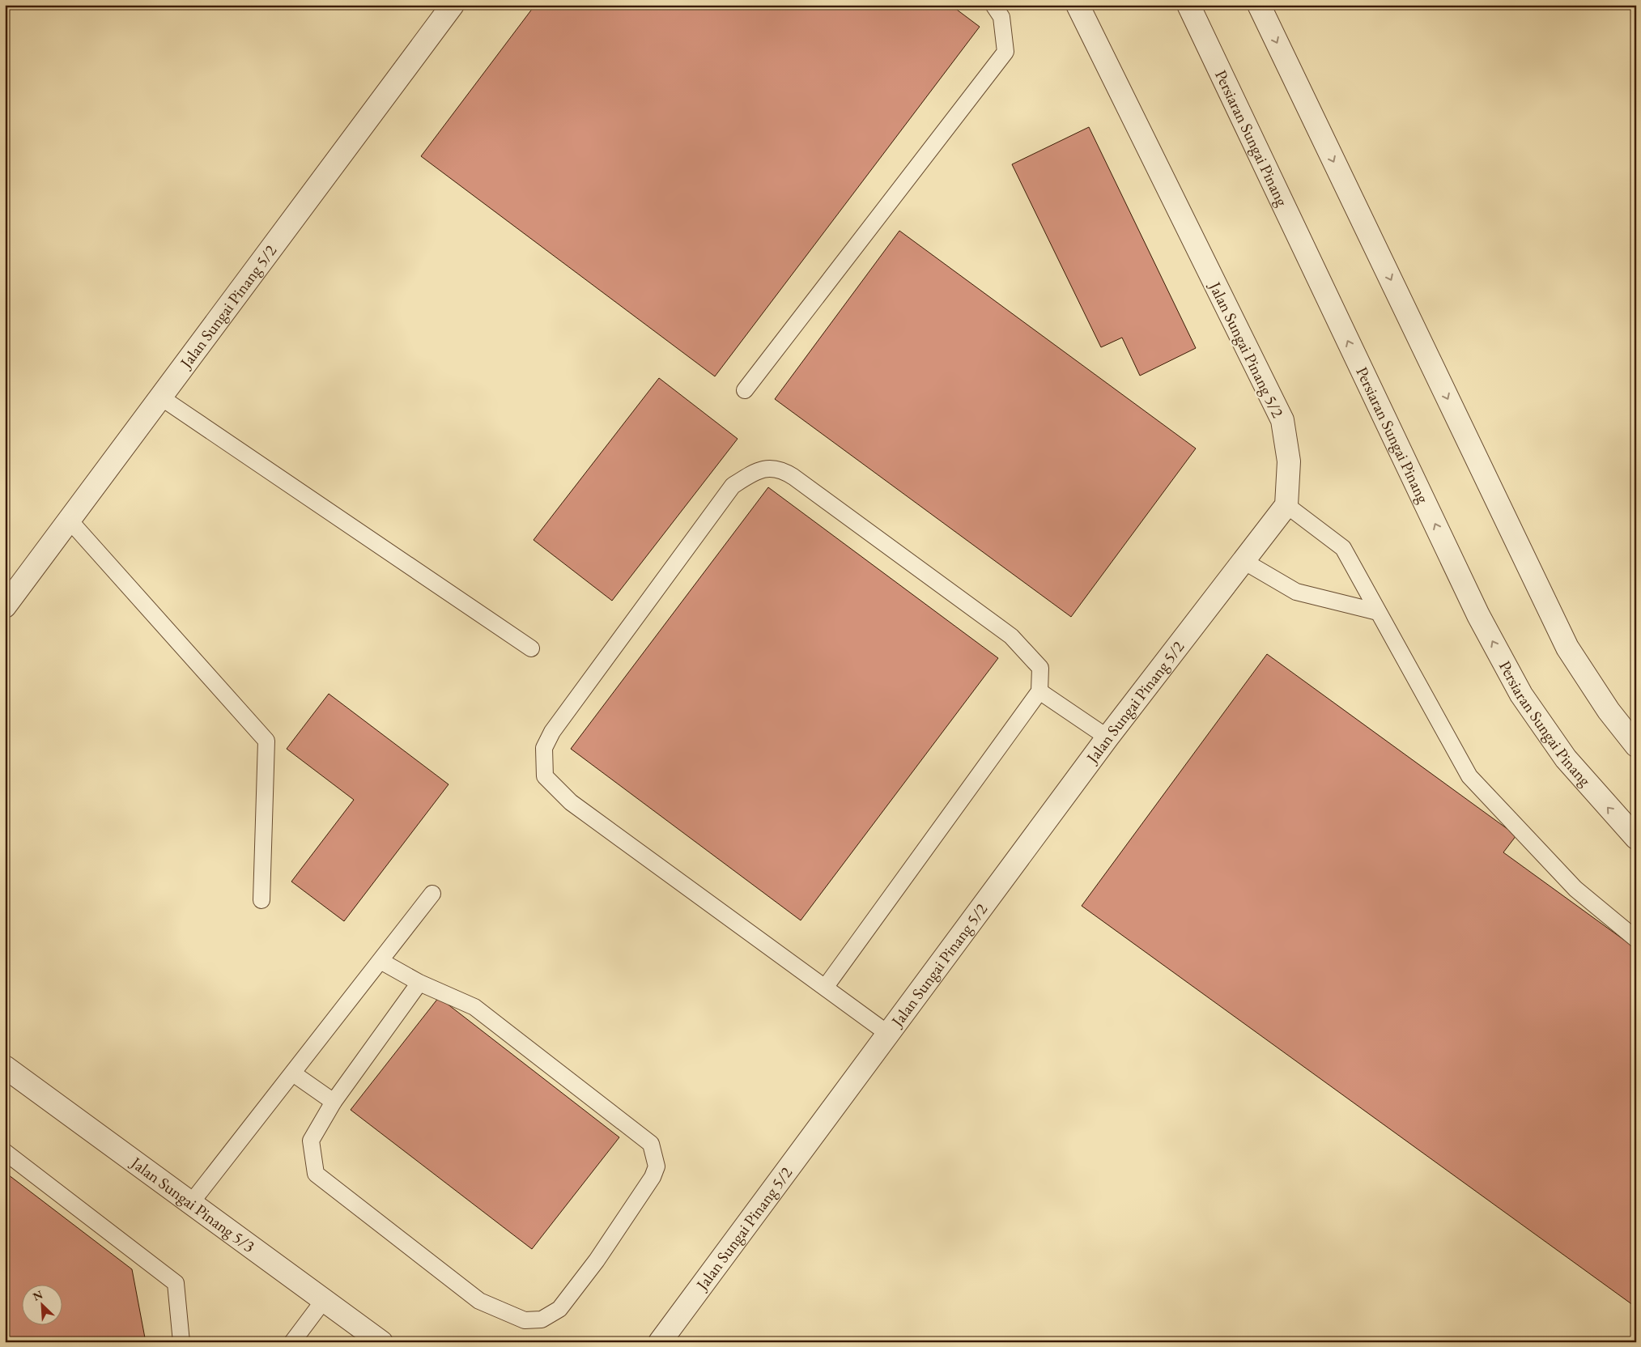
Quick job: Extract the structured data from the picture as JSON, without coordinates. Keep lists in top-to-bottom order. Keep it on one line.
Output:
{"streets":{"street":["Persiaran Sungai Pinang","Jalan Sungai Pinang 5/2","Jalan Sungai Pinang 5/3"]},"north":"top left"}
